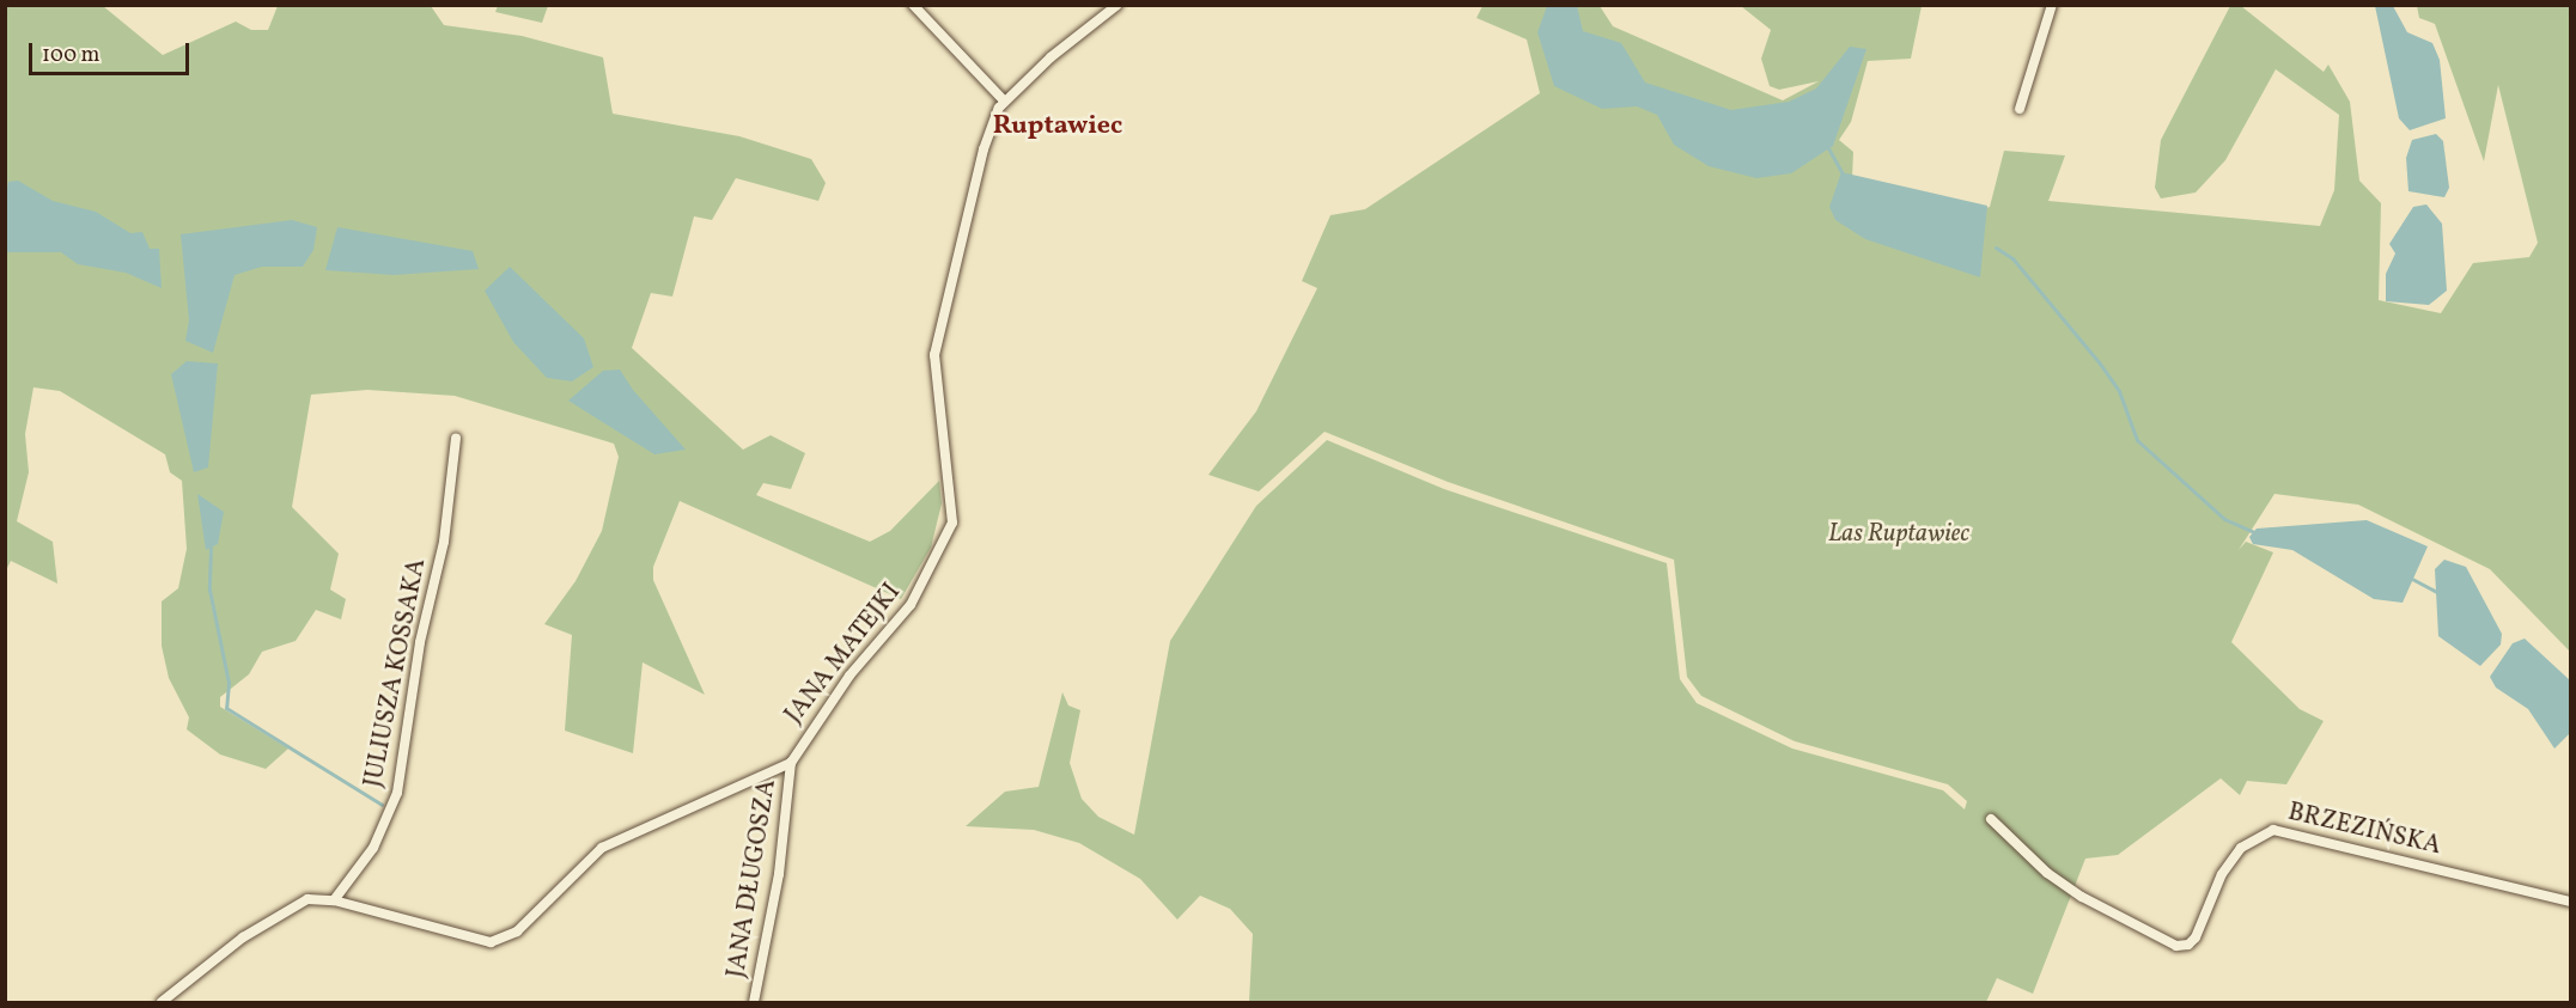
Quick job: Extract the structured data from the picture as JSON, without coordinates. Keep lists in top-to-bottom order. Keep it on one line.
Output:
{"streets":{"street":["JANA MATEJKI","JULIUSZA KOSSAKA","BRZEZIŃSKA","JANA DŁUGOSZA"]},"crossings":[["JANA MATEJKI","JULIUSZA KOSSAKA"],["JANA MATEJKI","JANA DŁUGOSZA"]],"districts":["Ruptawiec"],"parks":["Las Ruptawiec"],"scale_bar":"100 m"}
